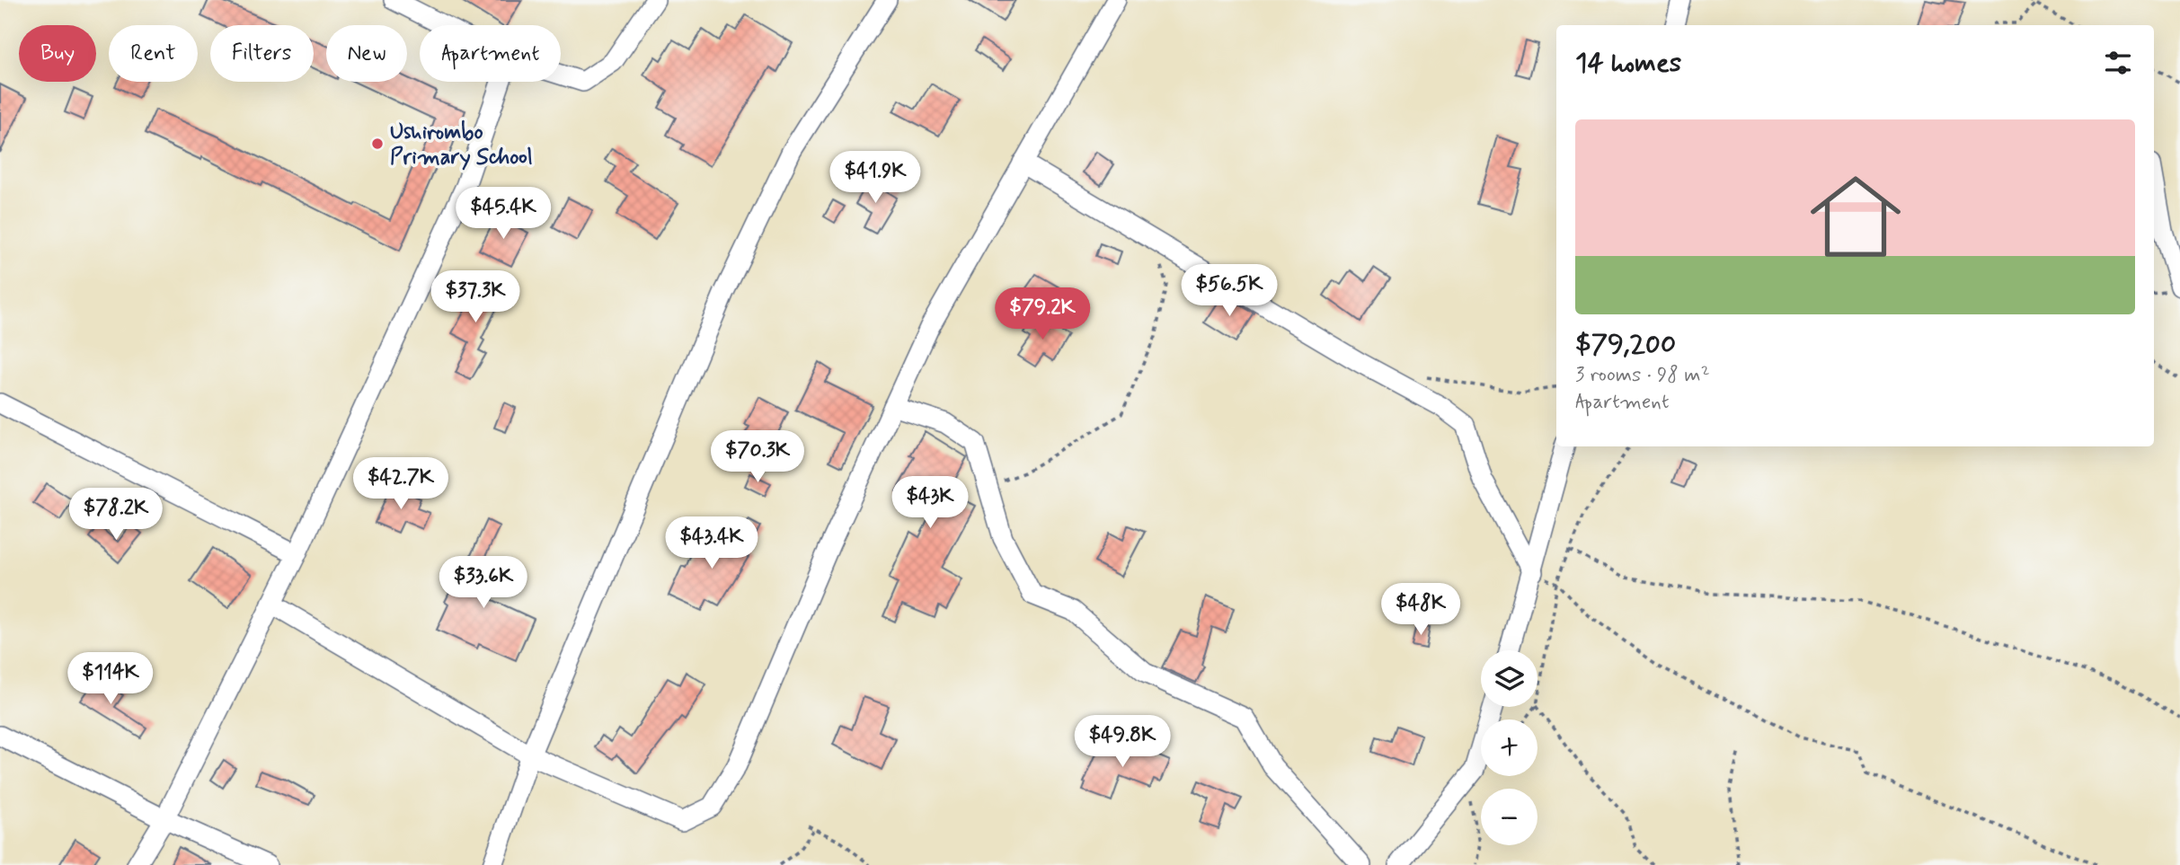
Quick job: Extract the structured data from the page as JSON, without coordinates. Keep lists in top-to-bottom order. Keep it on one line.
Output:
{"places":["Ushirombo Primary School"],"page":{"chip":["Buy","Rent","Filters","New","Apartment"],"heading":"14 homes","list":[{"name":"$79,200","note":"3 rooms · 98 m² · Apartment"}],"price":["$41.9K","$45.4K","$56.5K","$37.3K","$79.2K","$70.3K","$42.7K","$43K","$78.2K","$43.4K","$33.6K","$48K","$114K","$49.8K"],"map_buttons":["+","−"]}}
